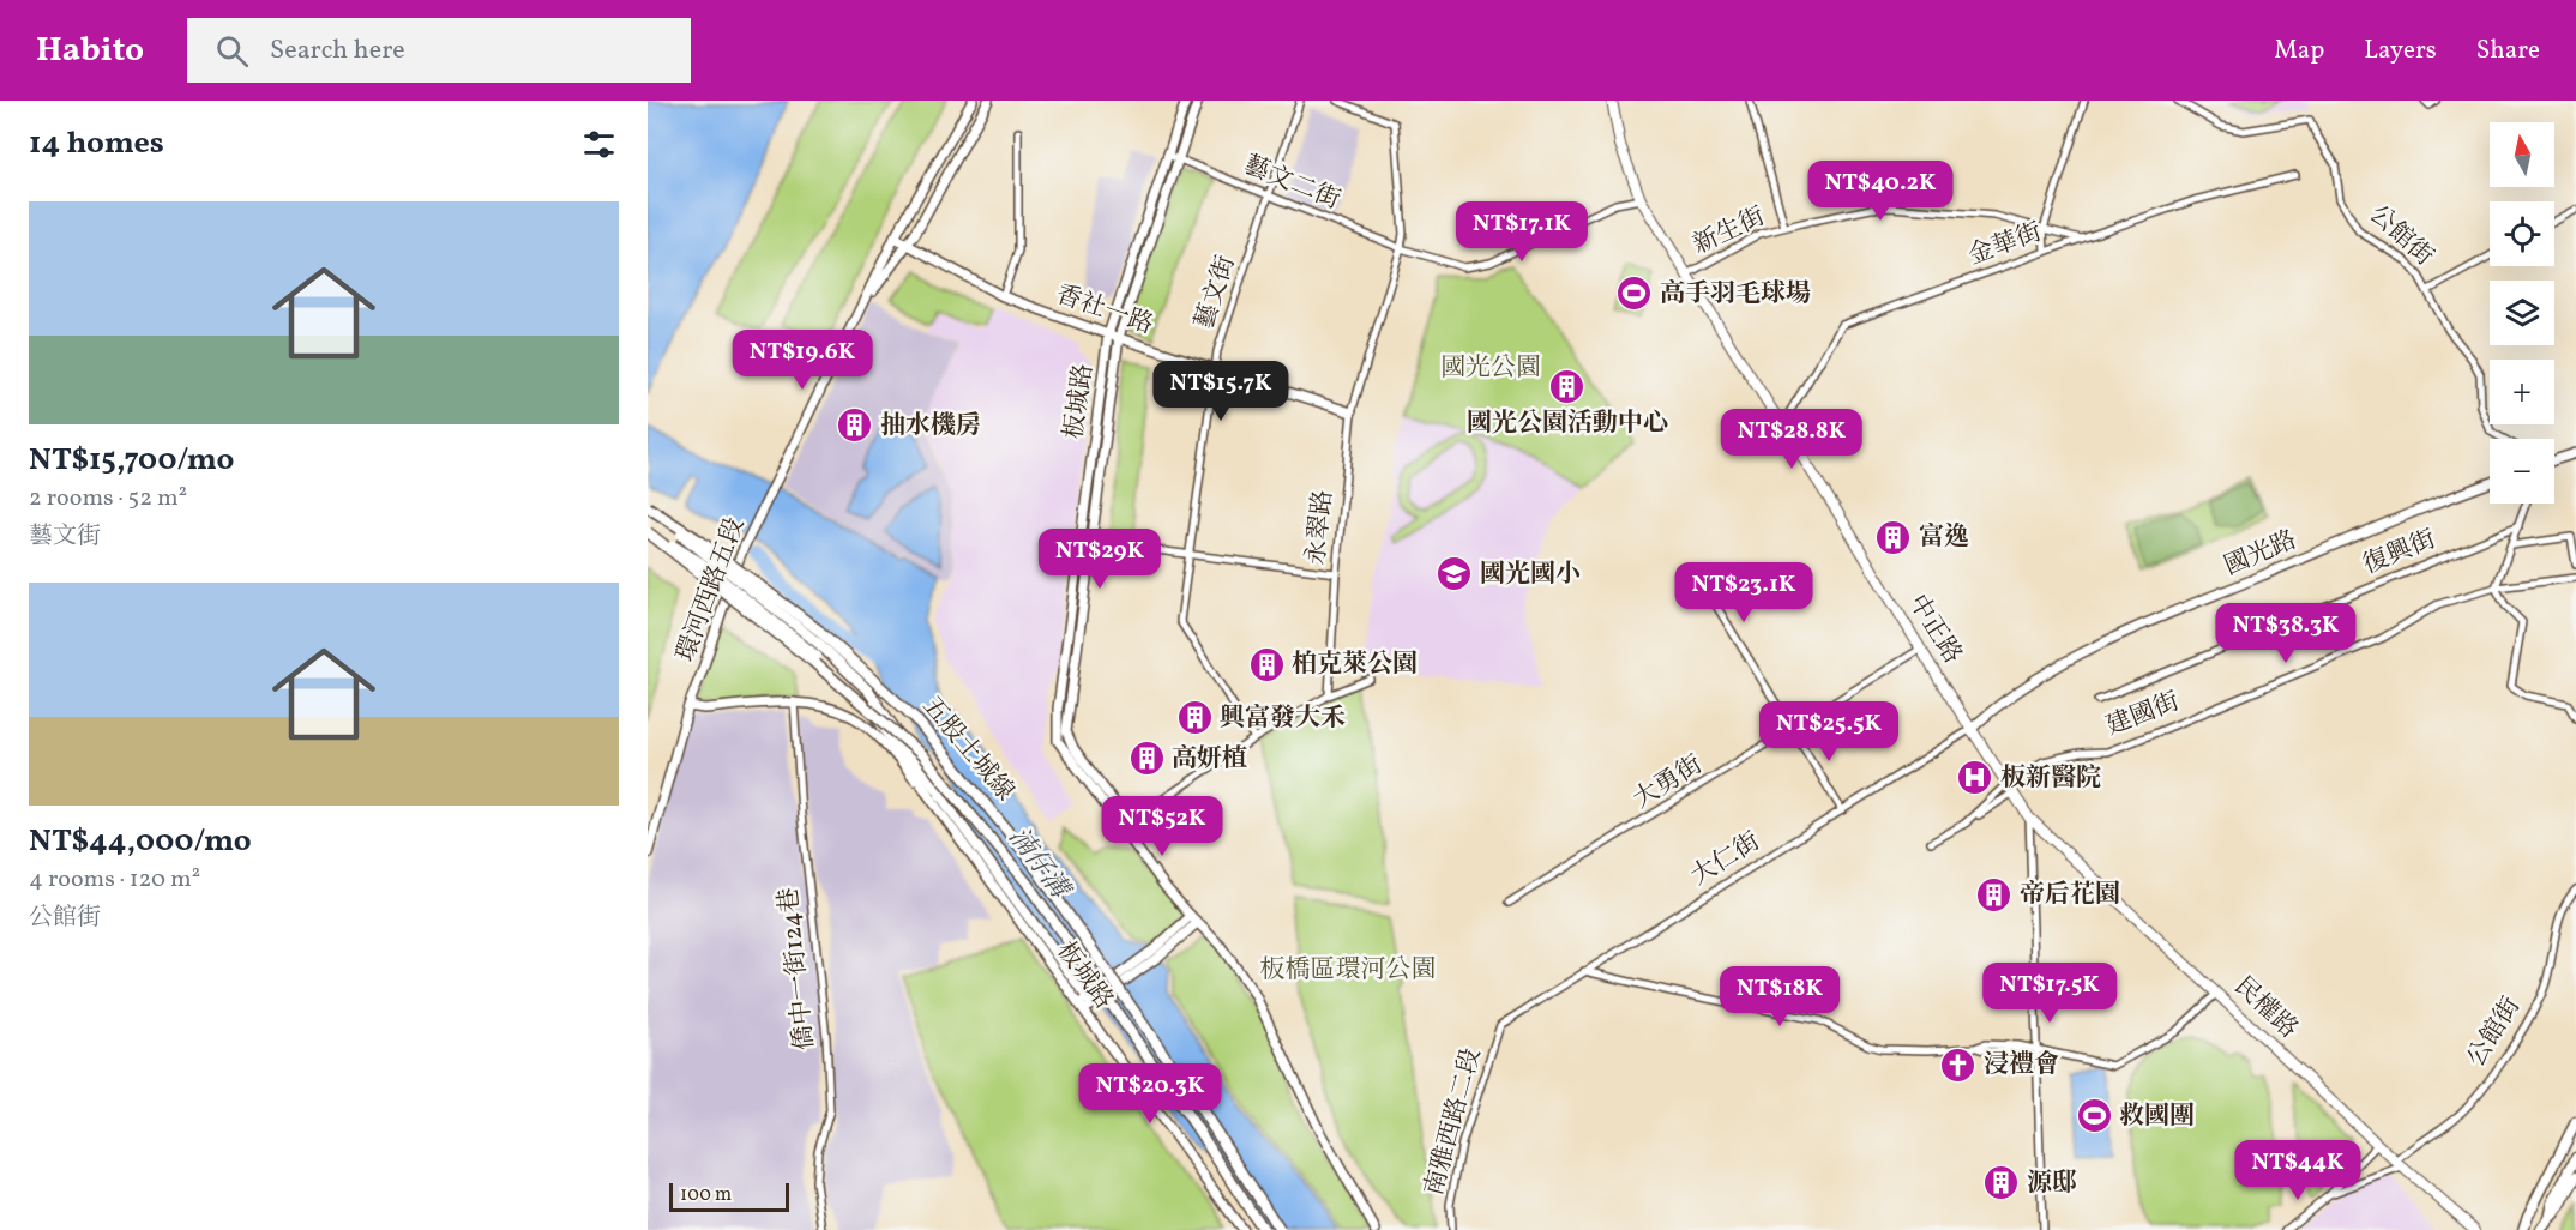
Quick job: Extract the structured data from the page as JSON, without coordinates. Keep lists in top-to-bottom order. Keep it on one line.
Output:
{"streets":{"main road":["中正路","五股土城線","民權路"],"street":["藝文二街","新生街","公館街","金華街","藝文街","香社一路","板城路","永翠路","復興街","國光路","環河西路五段","建國街","大勇街","大仁街","僑中一街124巷","南雅西路二段"]},"crossings":[["藝文二街","藝文街"],["藝文二街","板城路"],["藝文二街","永翠路"],["藝文二街","中正路"],["新生街","金華街"],["新生街","中正路"],["公館街","民權路"],["金華街","中正路"],["藝文街","香社一路"],["香社一路","板城路"],["香社一路","永翠路"],["香社一路","環河西路五段"],["板城路","環河西路五段"],["板城路","僑中一街124巷"],["國光路","中正路"],["國光路","大仁街"],["中正路","建國街"],["中正路","大勇街"],["中正路","大仁街"],["中正路","民權路"],["大仁街","南雅西路二段"]],"water":["湳仔溝"],"parks":["國光公園","板橋區環河公園"],"places":{"sports":["高手羽毛球場","救國團"],"building":["國光公園活動中心","抽水機房","富逸","柏克萊公園","興富發大禾","高妍植","帝后花園","源邸"],"school or university":["國光國小"],"hospital":["板新醫院"],"church":["浸禮會"]},"scale_bar":"100 m","north":"top","page":{"header":"Habito","search":"Search here","nav":["Map","Layers","Share"],"heading":"14 homes","map_buttons":["+","−"],"price":["NT$40.2K","NT$17.1K","NT$19.6K","NT$15.7K","NT$28.8K","NT$29K","NT$23.1K","NT$38.3K","NT$25.5K","NT$52K","NT$17.5K","NT$18K","NT$20.3K","NT$44K"],"list":[{"name":"NT$15,700/mo","note":"2 rooms · 52 m² · 藝文街"},{"name":"NT$44,000/mo","note":"4 rooms · 120 m² · 公館街"}],"scale":"100 m"}}
